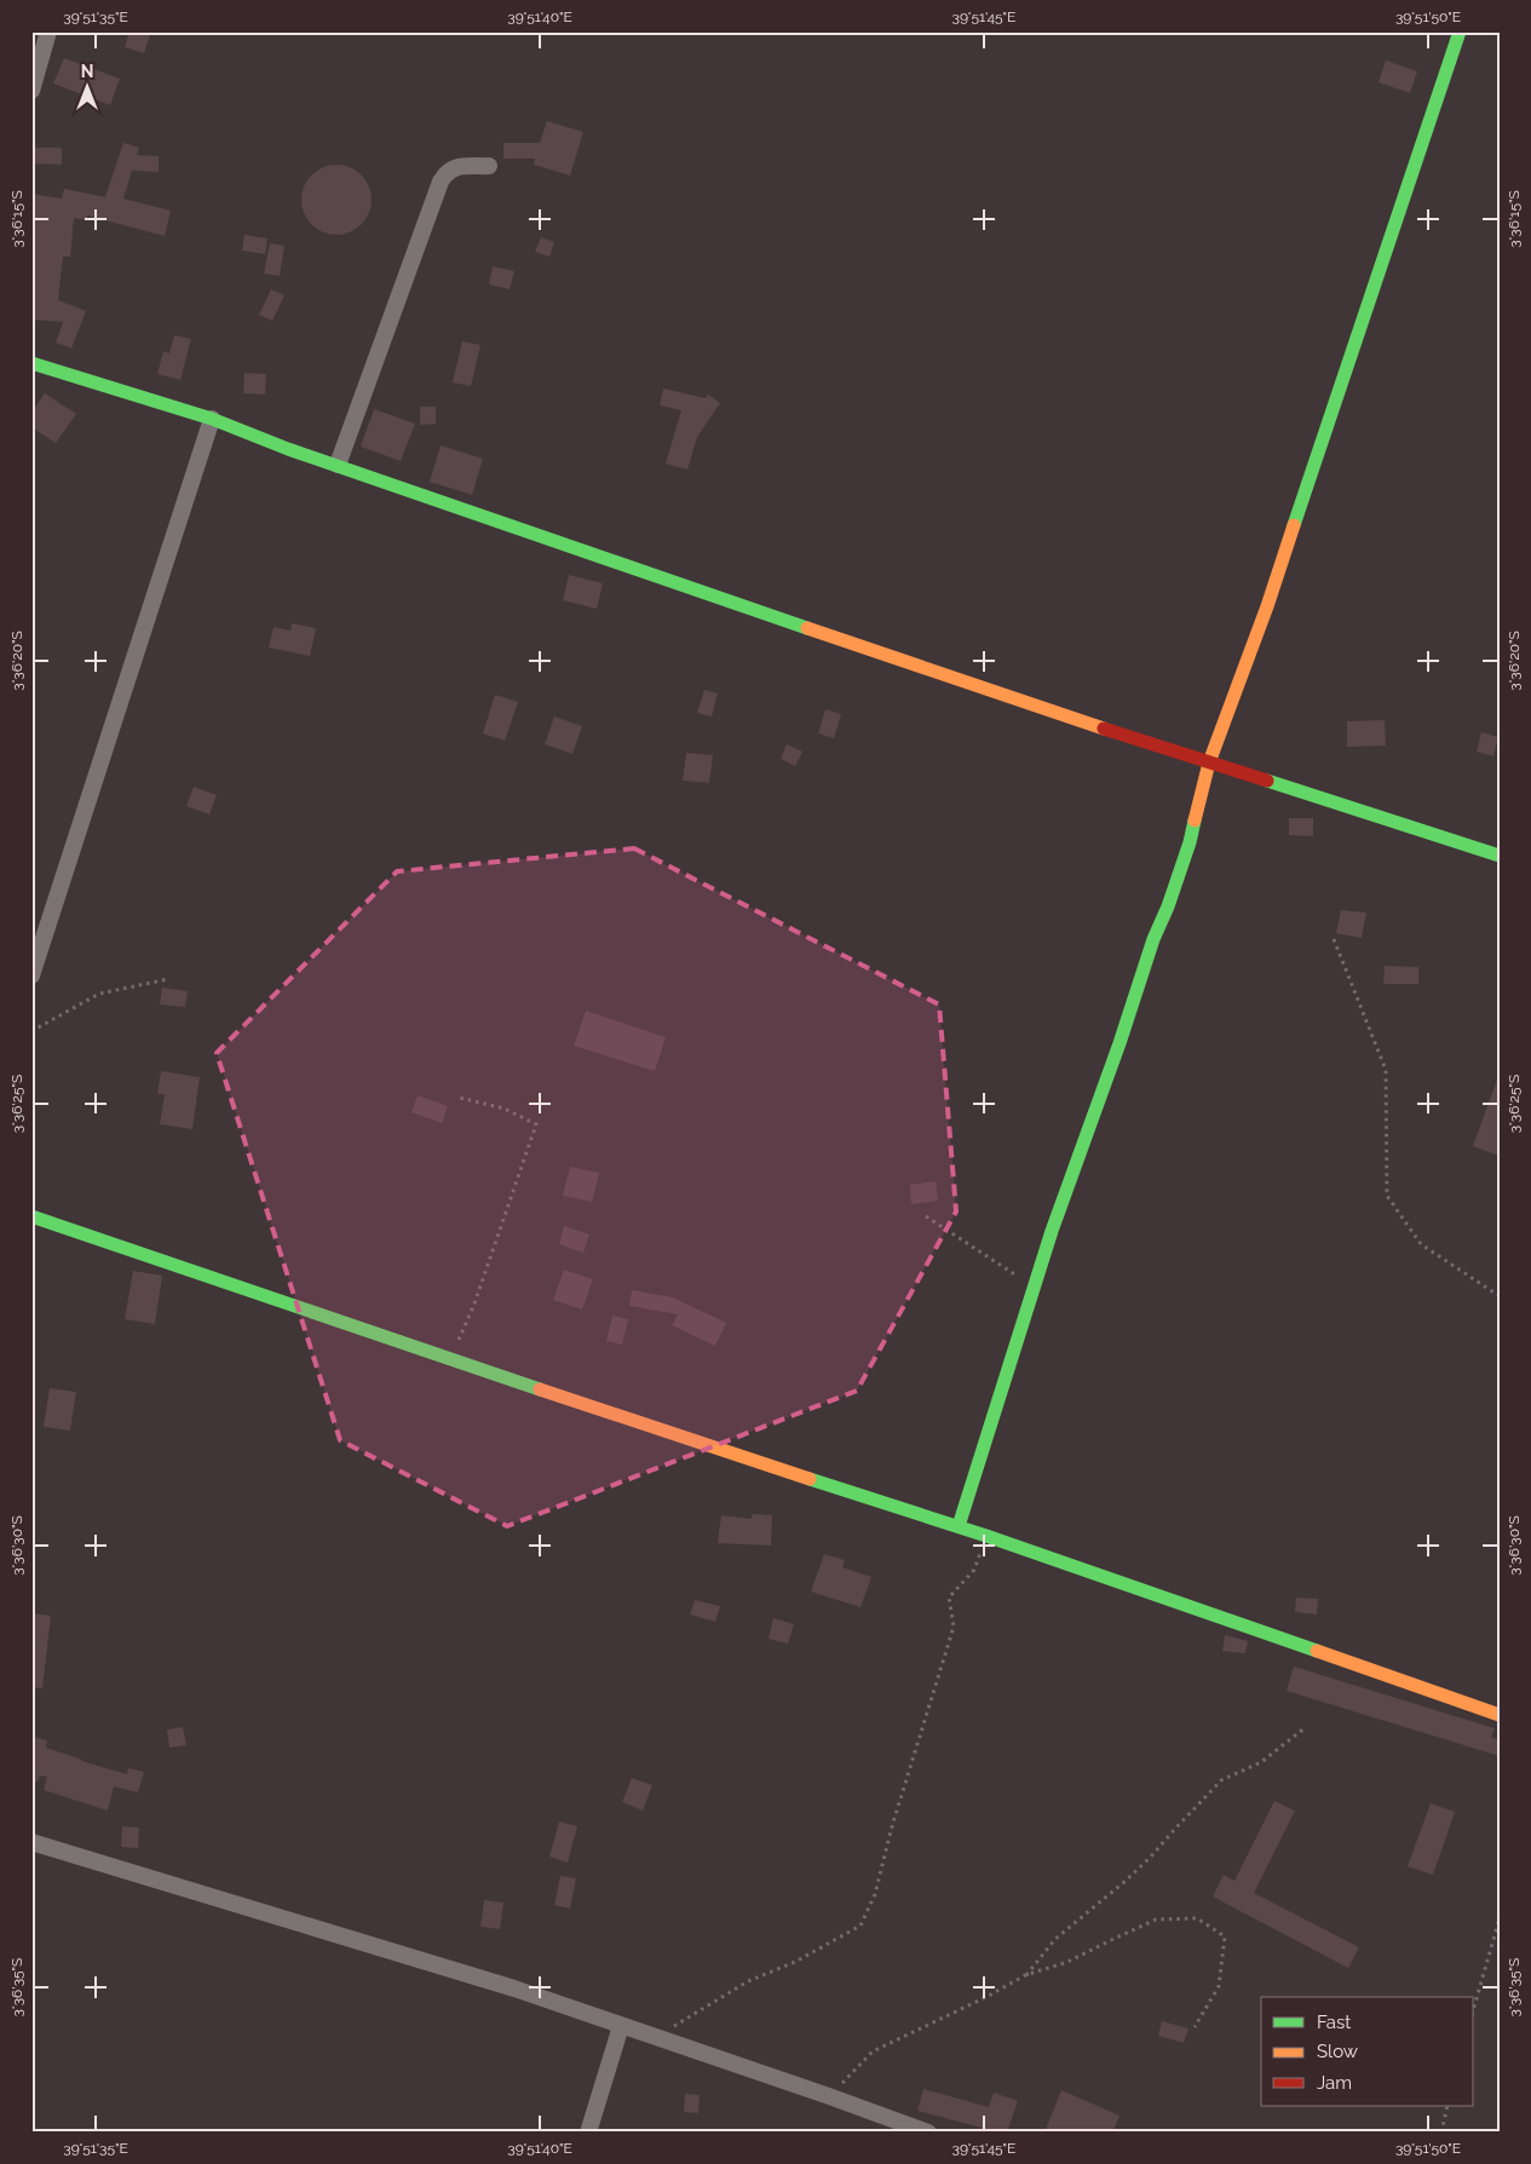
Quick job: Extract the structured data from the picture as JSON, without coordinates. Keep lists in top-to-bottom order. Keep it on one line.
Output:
{"legend":["Fast","Slow","Jam"],"north":"top","coordinates":["39°51'35\"E","39°51'40\"E","39°51'45\"E","39°51'50\"E","3°36'15\"S","3°36'20\"S","3°36'25\"S","3°36'30\"S","3°36'35\"S"]}
